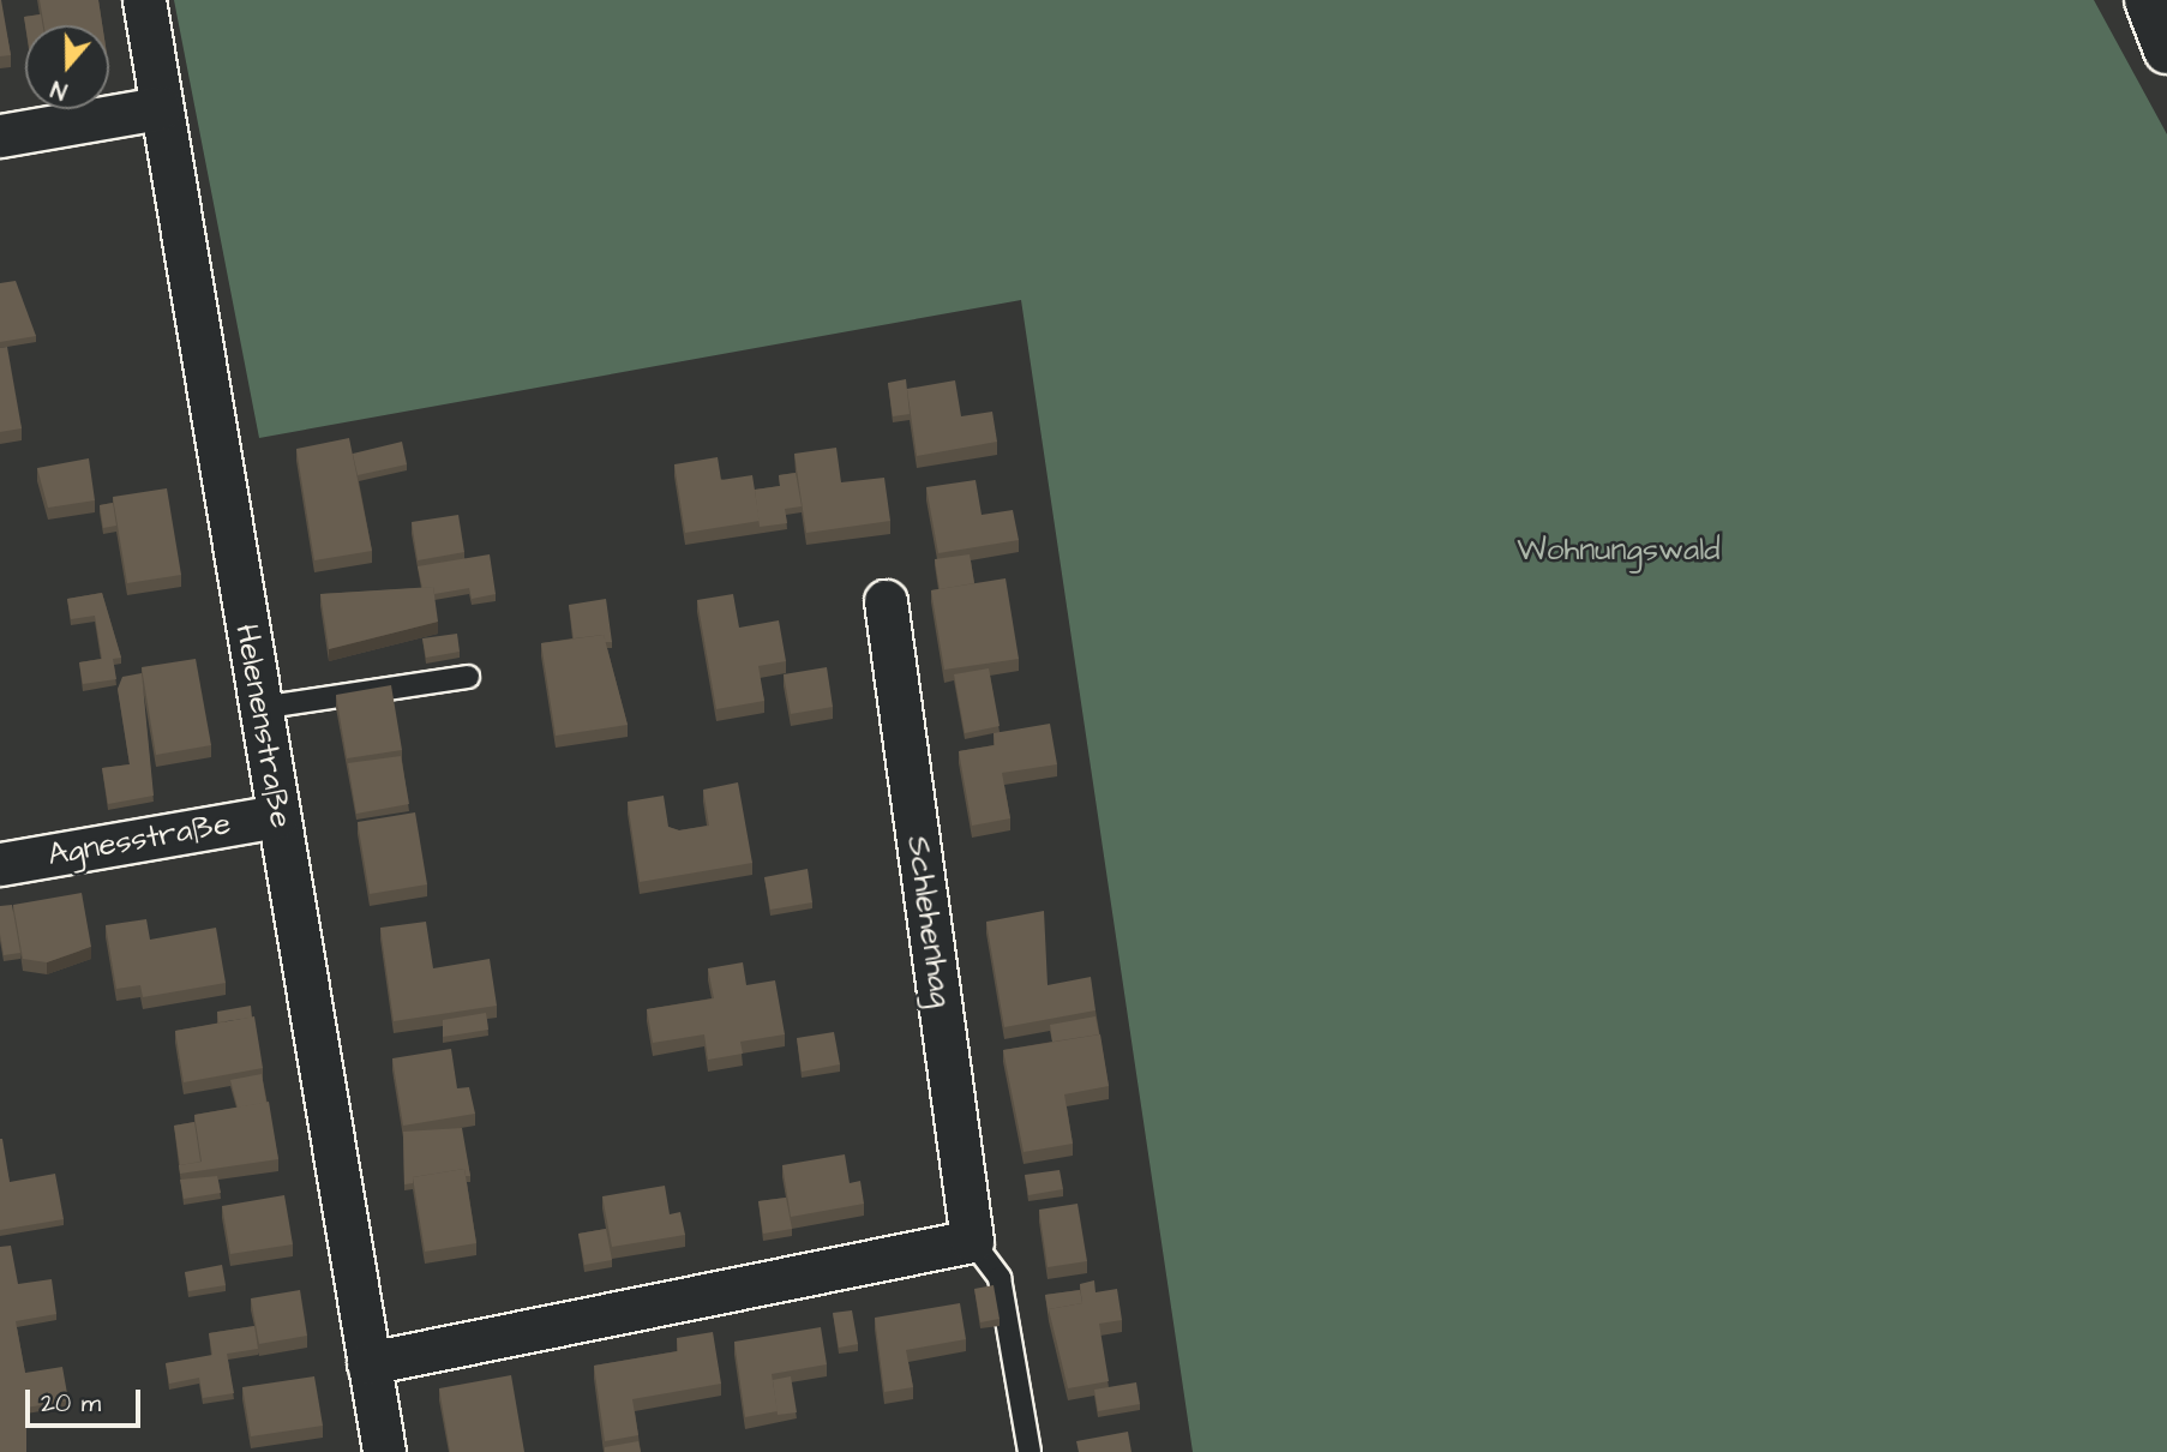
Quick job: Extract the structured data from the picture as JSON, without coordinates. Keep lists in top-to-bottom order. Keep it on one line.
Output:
{"streets":{"street":["Helenenstraße","Agnesstraße","Schlehenhag"]},"crossings":[["Helenenstraße","Agnesstraße"]],"parks":["Wohnungswald"],"scale_bar":"20 m","north":"bottom"}
